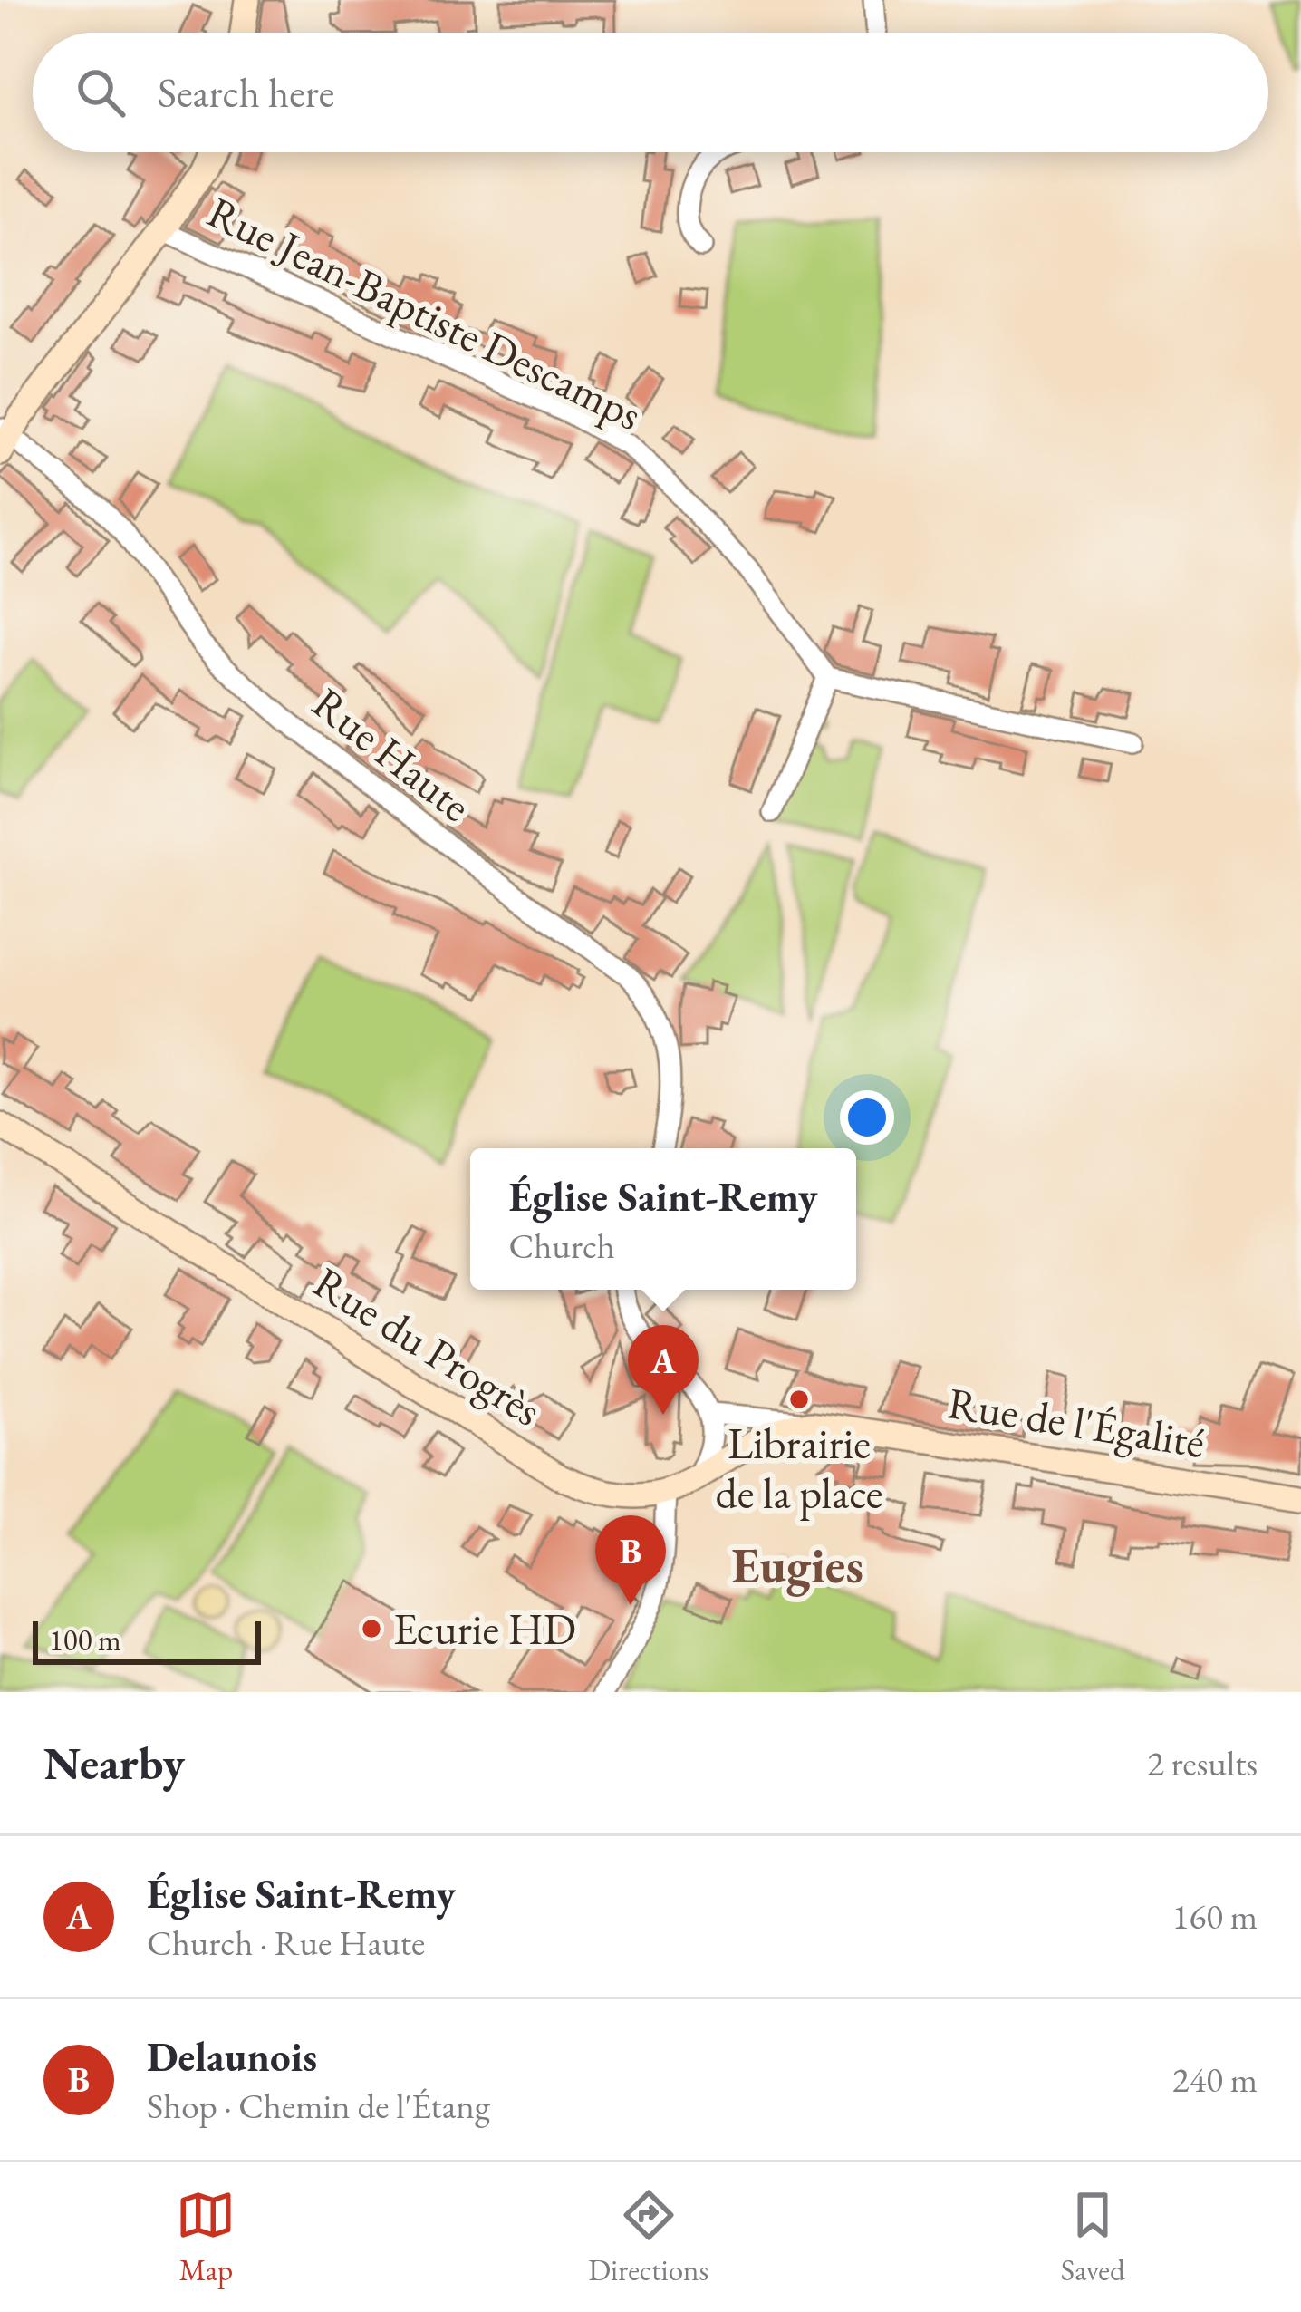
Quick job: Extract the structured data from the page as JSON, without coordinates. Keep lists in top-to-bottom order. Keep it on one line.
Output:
{"streets":{"main road":["Rue du Progrès","Rue de l'Égalité"],"street":["Rue Jean-Baptiste Descamps","Rue Haute"]},"crossings":[["Rue du Progrès","Rue de l'Égalité"]],"districts":["Eugies"],"places":["Librairie de la place","Ecurie HD"],"scale_bar":"100 m","page":{"search":"Search here","popup":["Église Saint-Remy","Church"],"pins":["A","B"],"scale":"100 m","heading":["Nearby","2 results"],"list":[{"mark":"A","name":"Église Saint-Remy","note":"Church · Rue Haute","value":"160 m"},{"mark":"B","name":"Delaunois","note":"Shop · Chemin de l'Étang","value":"240 m"}],"nav":["Map","Directions","Saved"]}}
